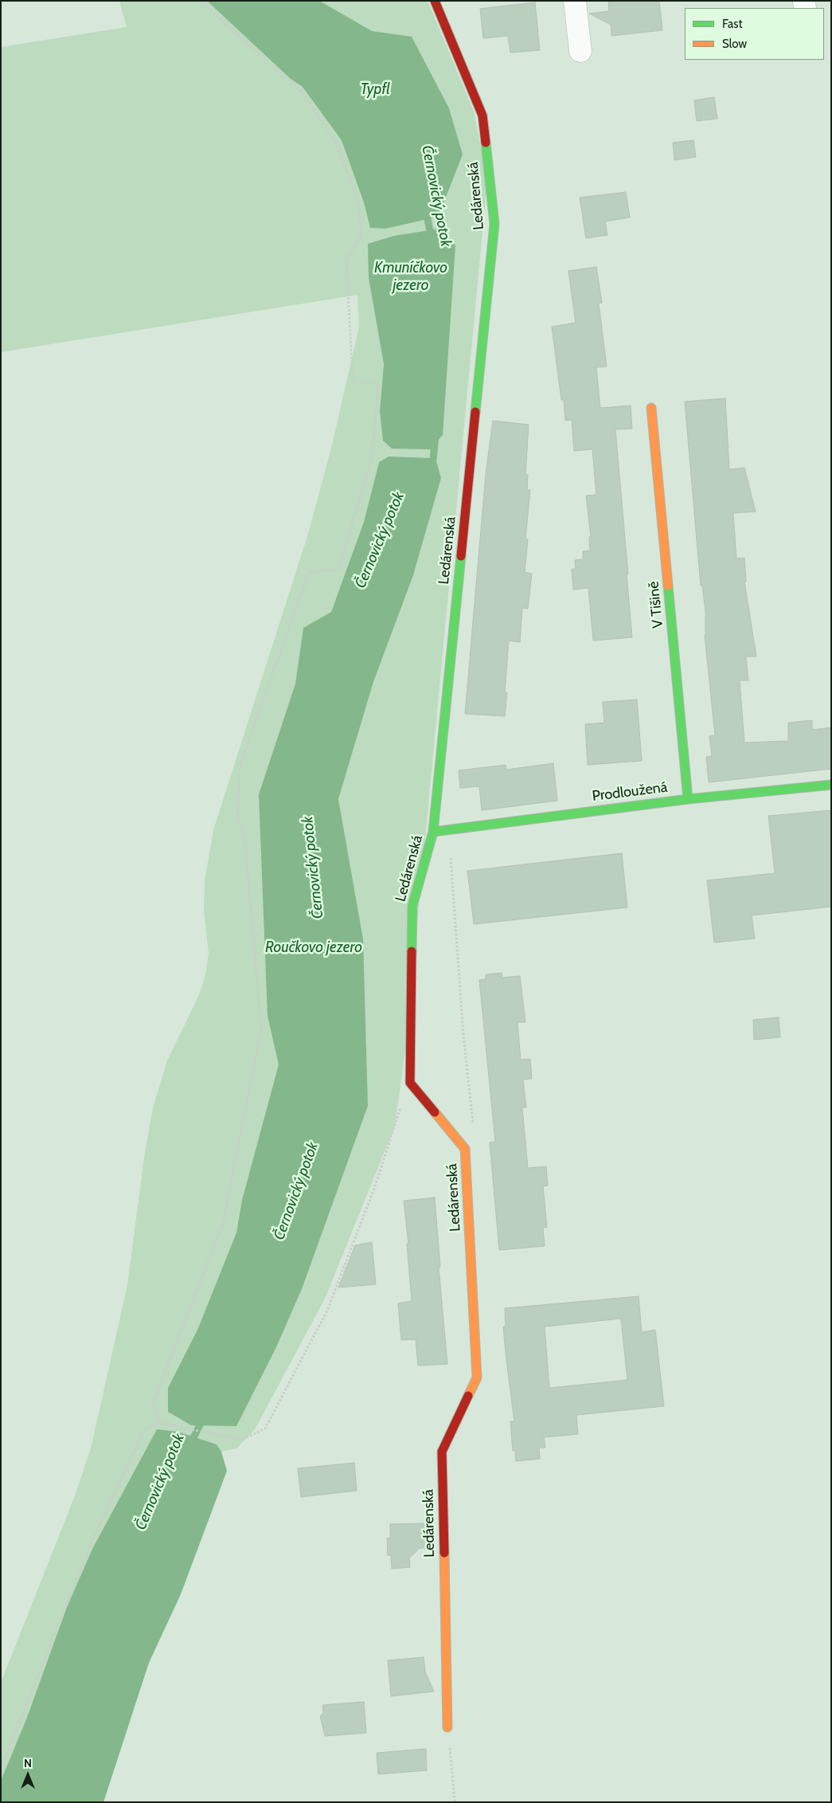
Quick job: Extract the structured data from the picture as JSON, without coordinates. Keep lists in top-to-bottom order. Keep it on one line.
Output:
{"streets":{"street":["Ledárenská","V Tišině","Prodloužená"]},"crossings":[["Ledárenská","Prodloužená"],["V Tišině","Prodloužená"]],"water":["Typfl","Černovický potok","Kmuníčkovo jezero","Roučkovo jezero"],"legend":["Fast","Slow"],"north":"top"}
